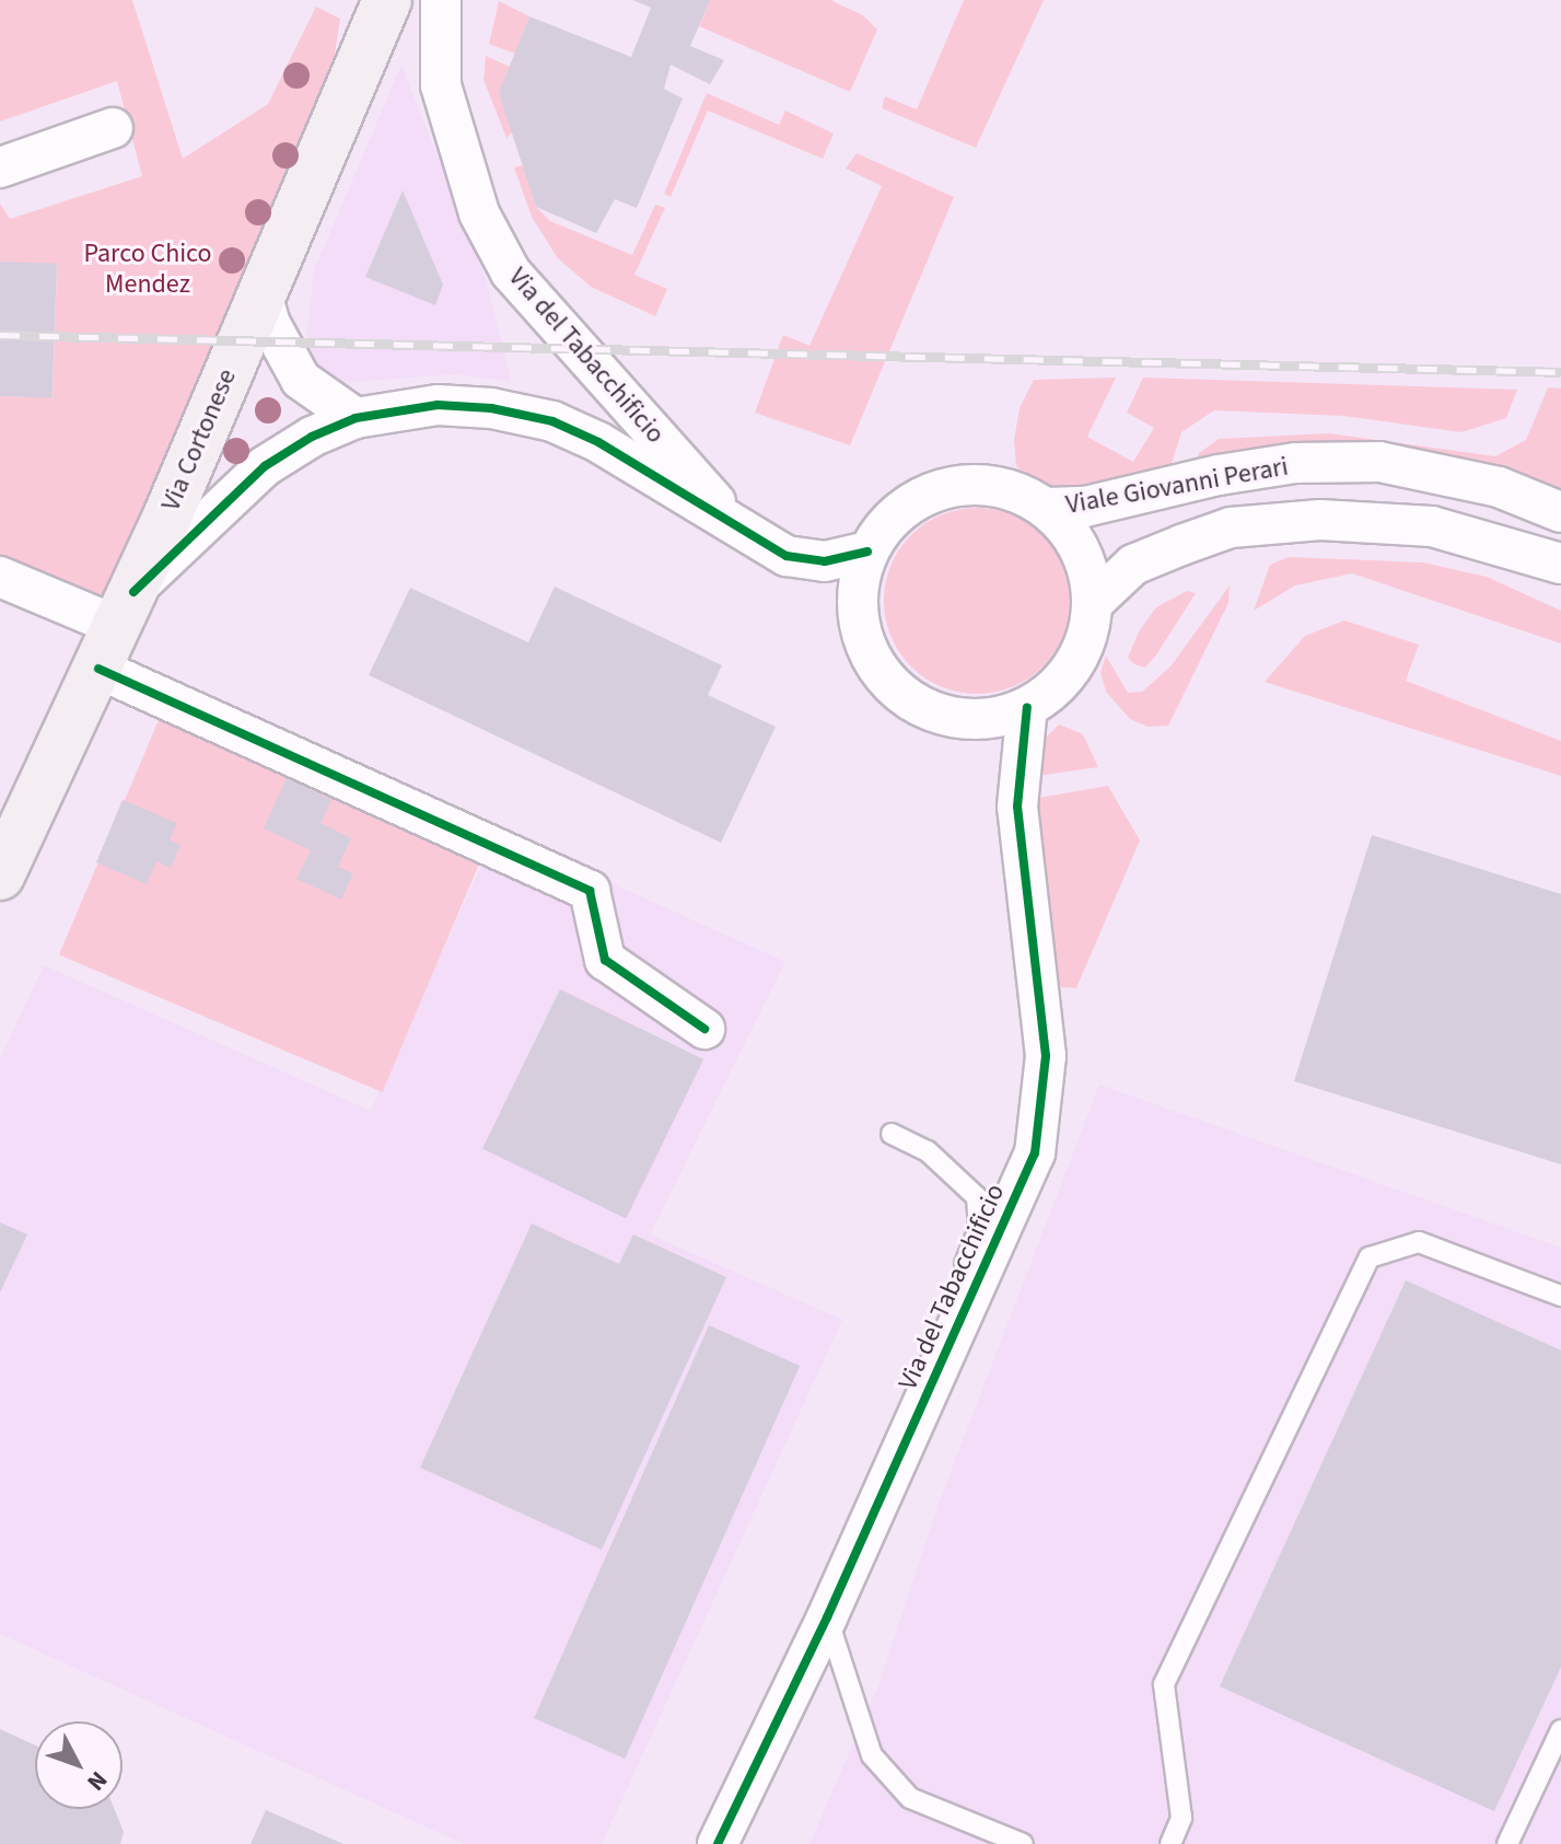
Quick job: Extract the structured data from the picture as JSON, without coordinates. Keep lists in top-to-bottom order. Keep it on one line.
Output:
{"streets":{"main road":["Via Cortonese"],"street":["Via del Tabacchificio","Viale Giovanni Perari"]},"crossings":[["Via del Tabacchificio","Via Cortonese"],["Via del Tabacchificio","Viale Giovanni Perari"]],"parks":["Parco Chico Mendez"],"north":"bottom right"}
